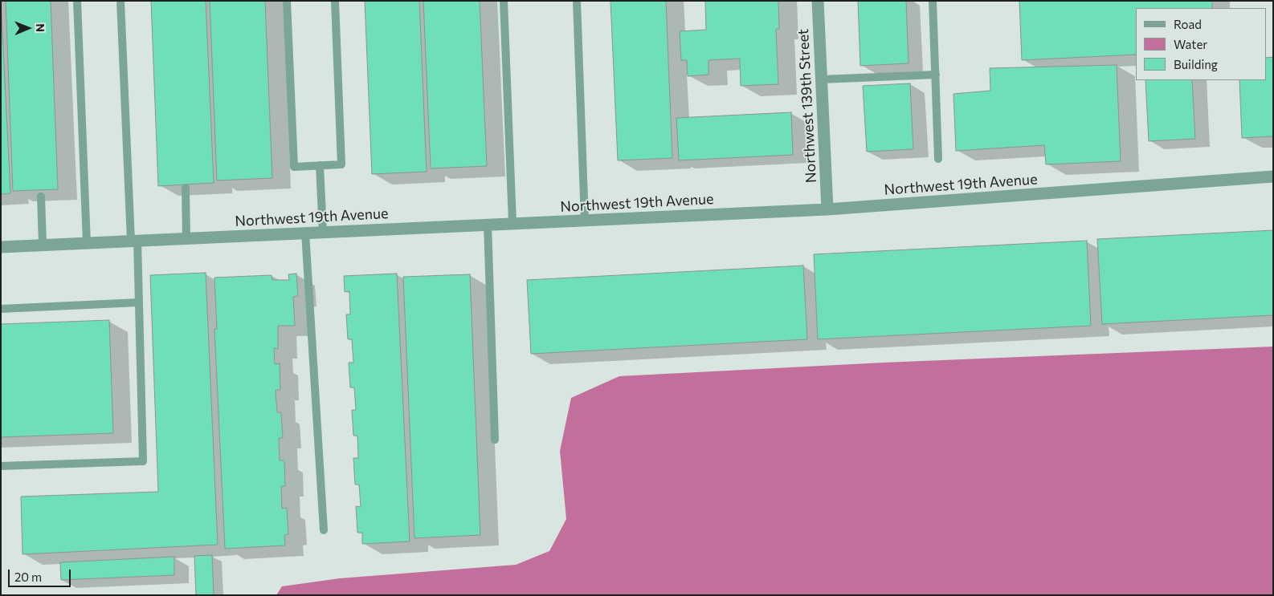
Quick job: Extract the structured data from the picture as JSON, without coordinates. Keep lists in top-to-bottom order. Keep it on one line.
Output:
{"streets":{"street":["Northwest 139th Street","Northwest 19th Avenue"]},"crossings":[["Northwest 139th Street","Northwest 19th Avenue"]],"legend":["Road","Water","Building"],"scale_bar":"20 m","north":"right"}
